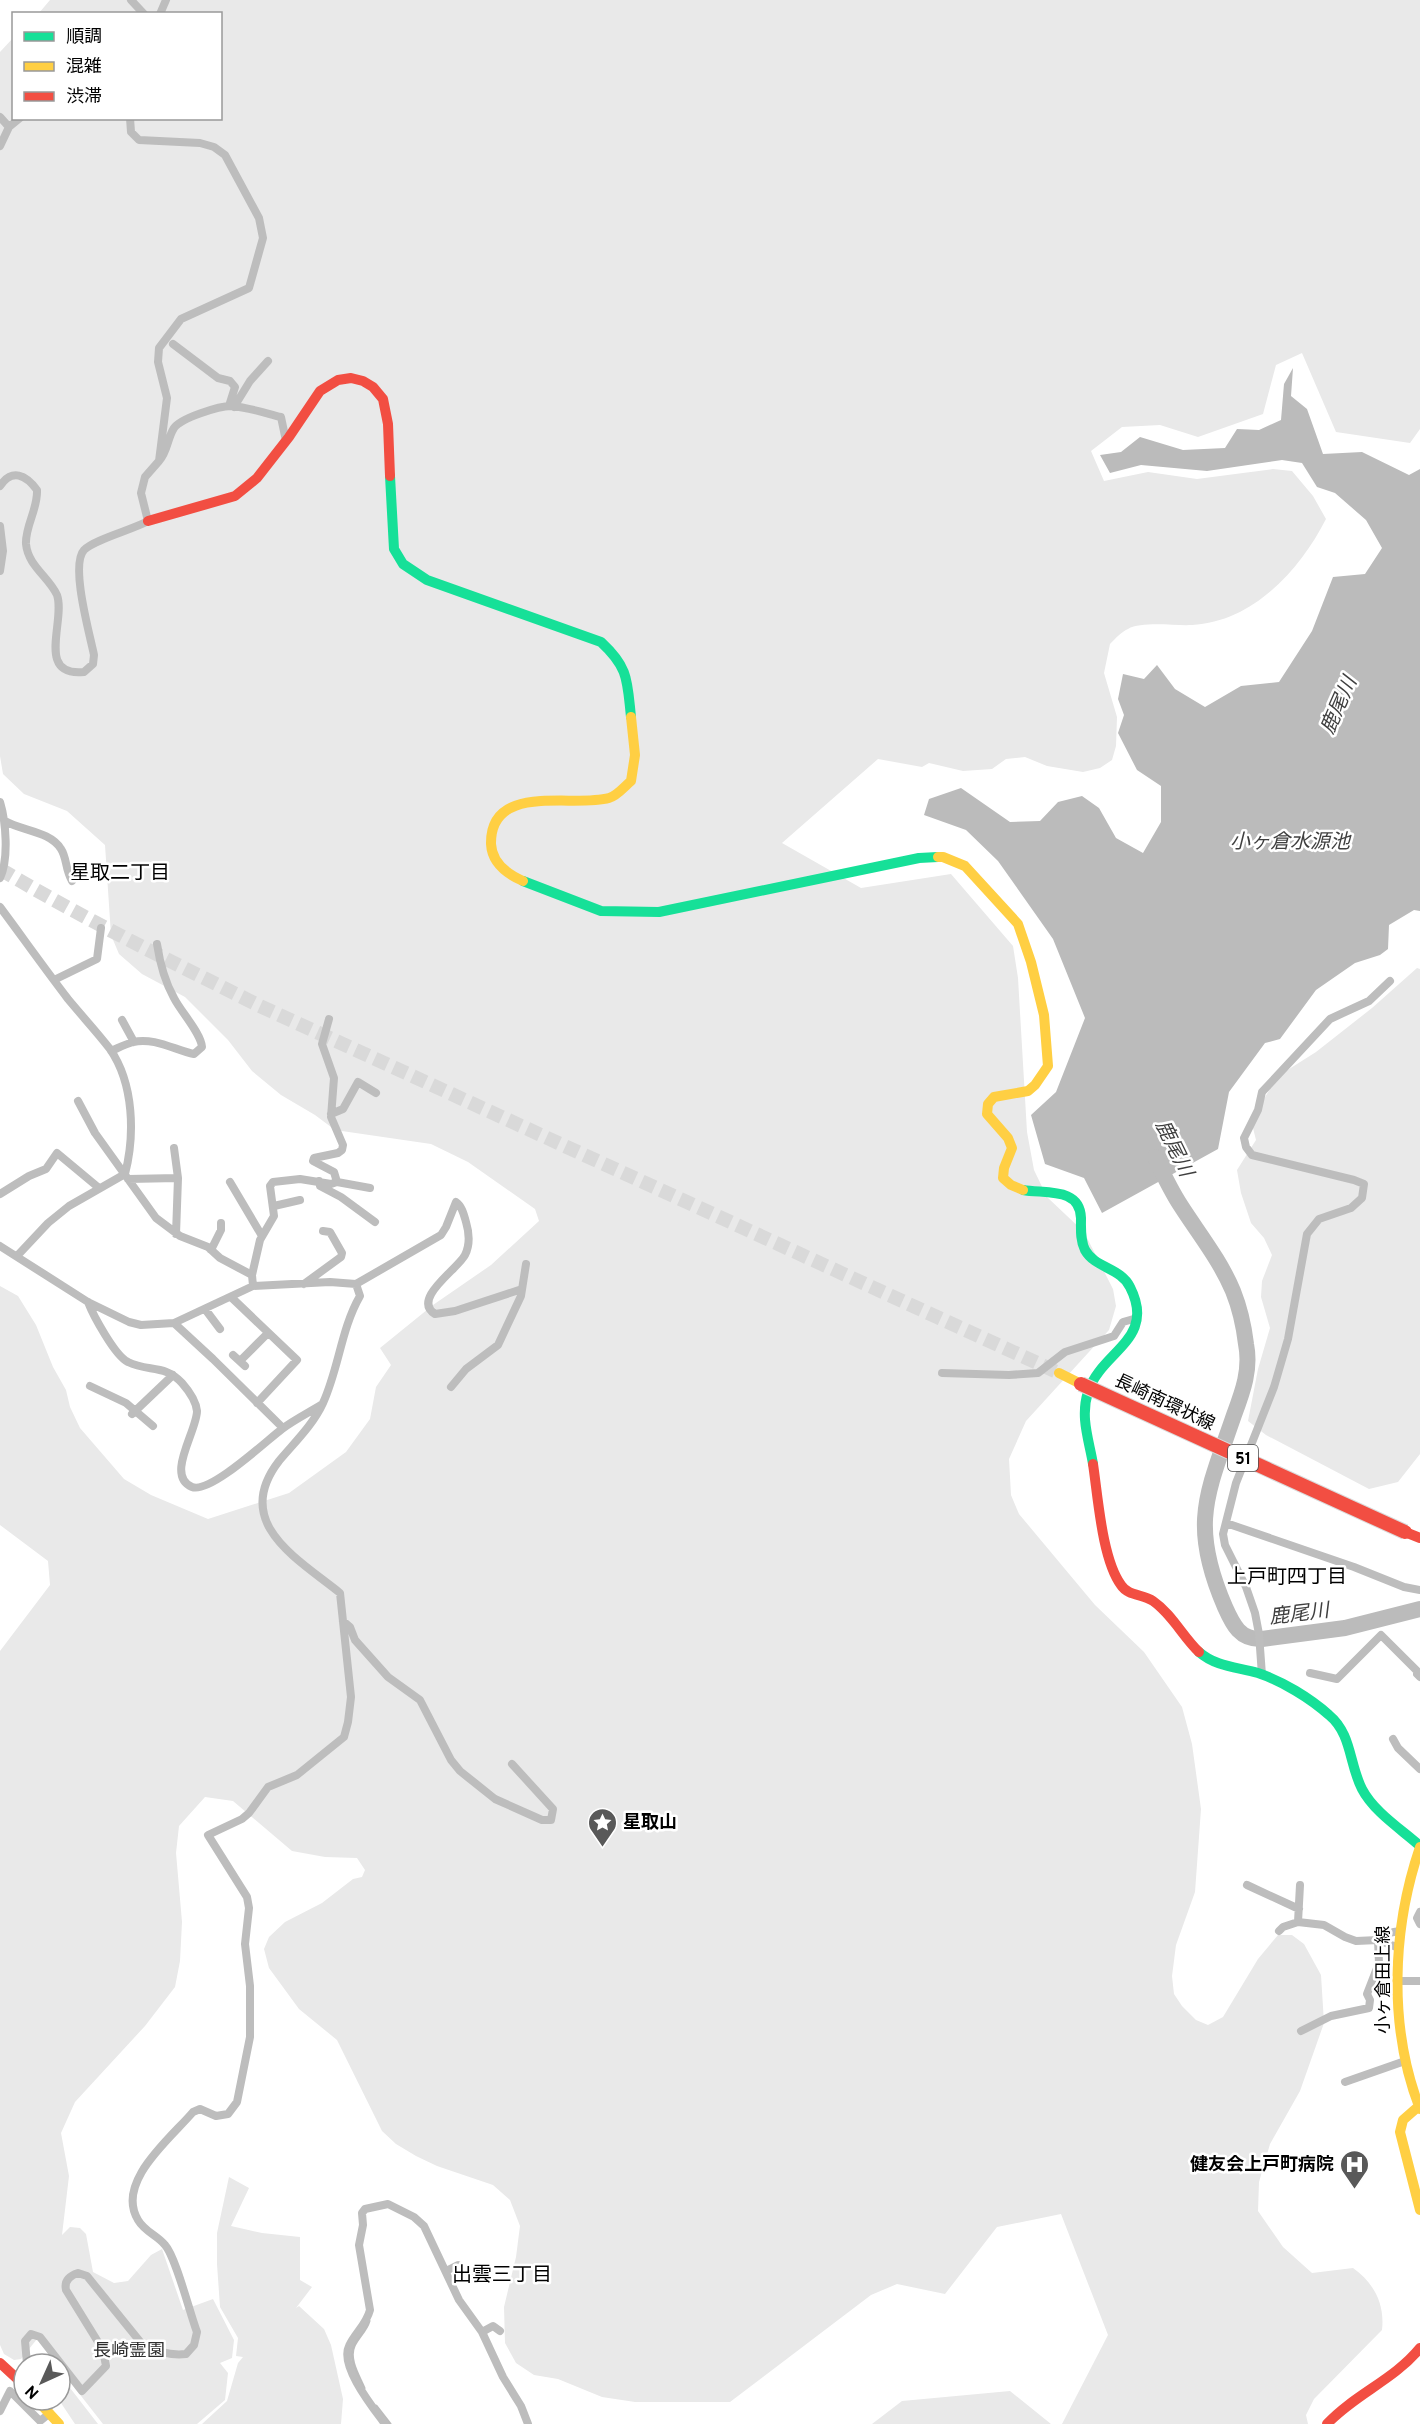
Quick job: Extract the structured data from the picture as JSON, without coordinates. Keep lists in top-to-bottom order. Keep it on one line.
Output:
{"streets":{"main road":["長崎南環状線","51","小ヶ倉田上線"]},"districts":["星取二丁目","上戸町四丁目","出雲三丁目"],"water":["鹿尾川","小ヶ倉水源池"],"parks":["長崎霊園"],"places":{"place":["星取山"],"hospital":["健友会上戸町病院"]},"legend":["順調","混雑","渋滞"],"north":"bottom left"}
